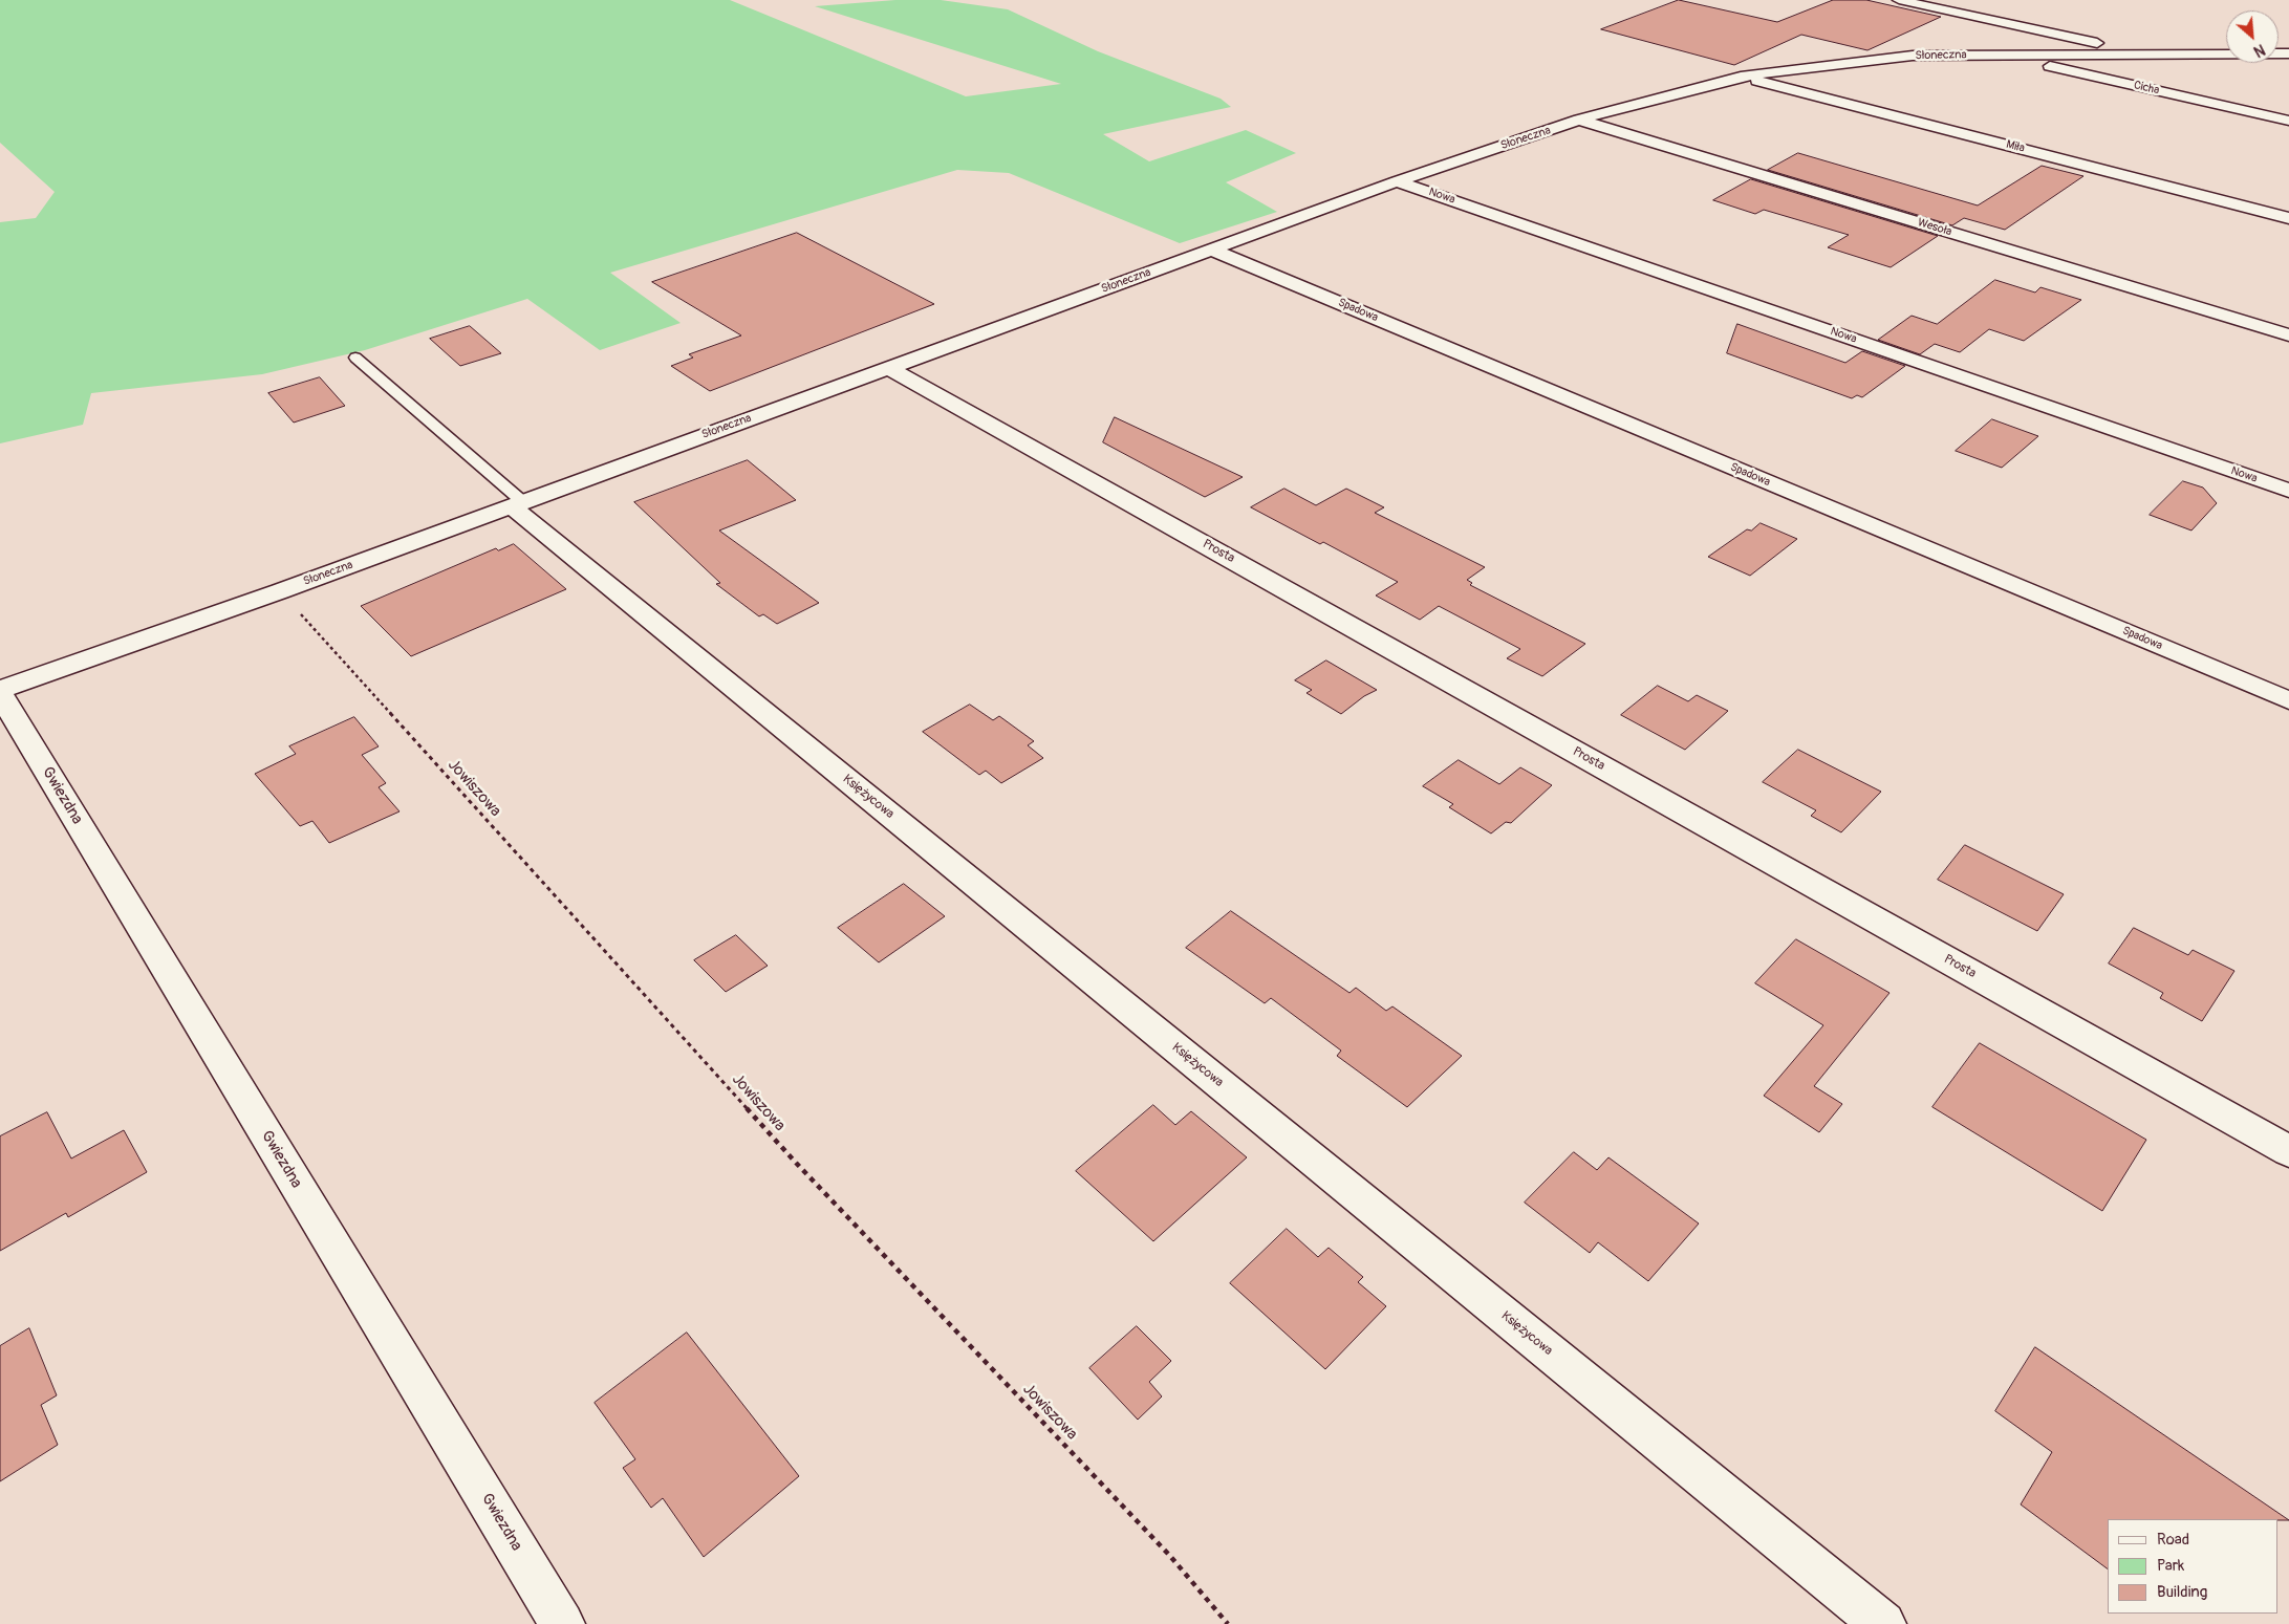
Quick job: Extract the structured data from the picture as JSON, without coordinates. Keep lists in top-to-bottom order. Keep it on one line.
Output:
{"streets":{"street":["Słoneczna","Cicha","Miła","Nowa","Wesoła","Spadowa","Prosta","Gwiezdna","Księżycowa"],"path":["Jowiszowa"]},"crossings":[["Słoneczna","Cicha"],["Słoneczna","Miła"],["Słoneczna","Nowa"],["Słoneczna","Wesoła"],["Słoneczna","Spadowa"],["Słoneczna","Prosta"],["Słoneczna","Jowiszowa"],["Słoneczna","Księżycowa"]],"legend":["Road","Park","Building"],"north":"bottom right"}
